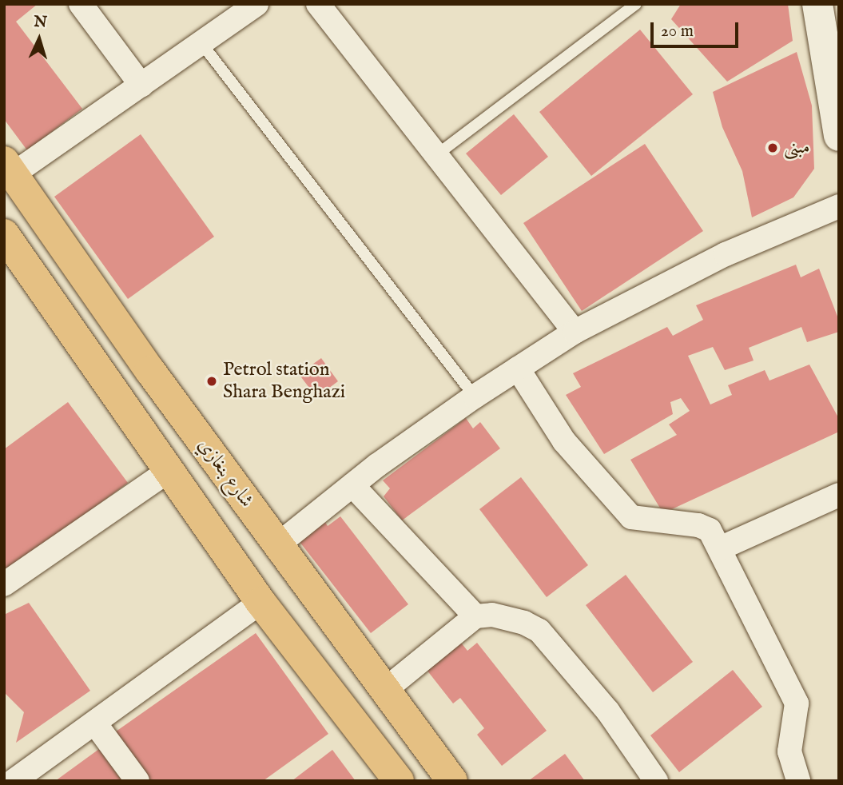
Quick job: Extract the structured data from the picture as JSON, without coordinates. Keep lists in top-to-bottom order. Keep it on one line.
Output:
{"streets":{"main road":["شارع بنغازي"]},"places":["مبنى","Petrol station Shara Benghazi"],"scale_bar":"20 m","north":"top"}
